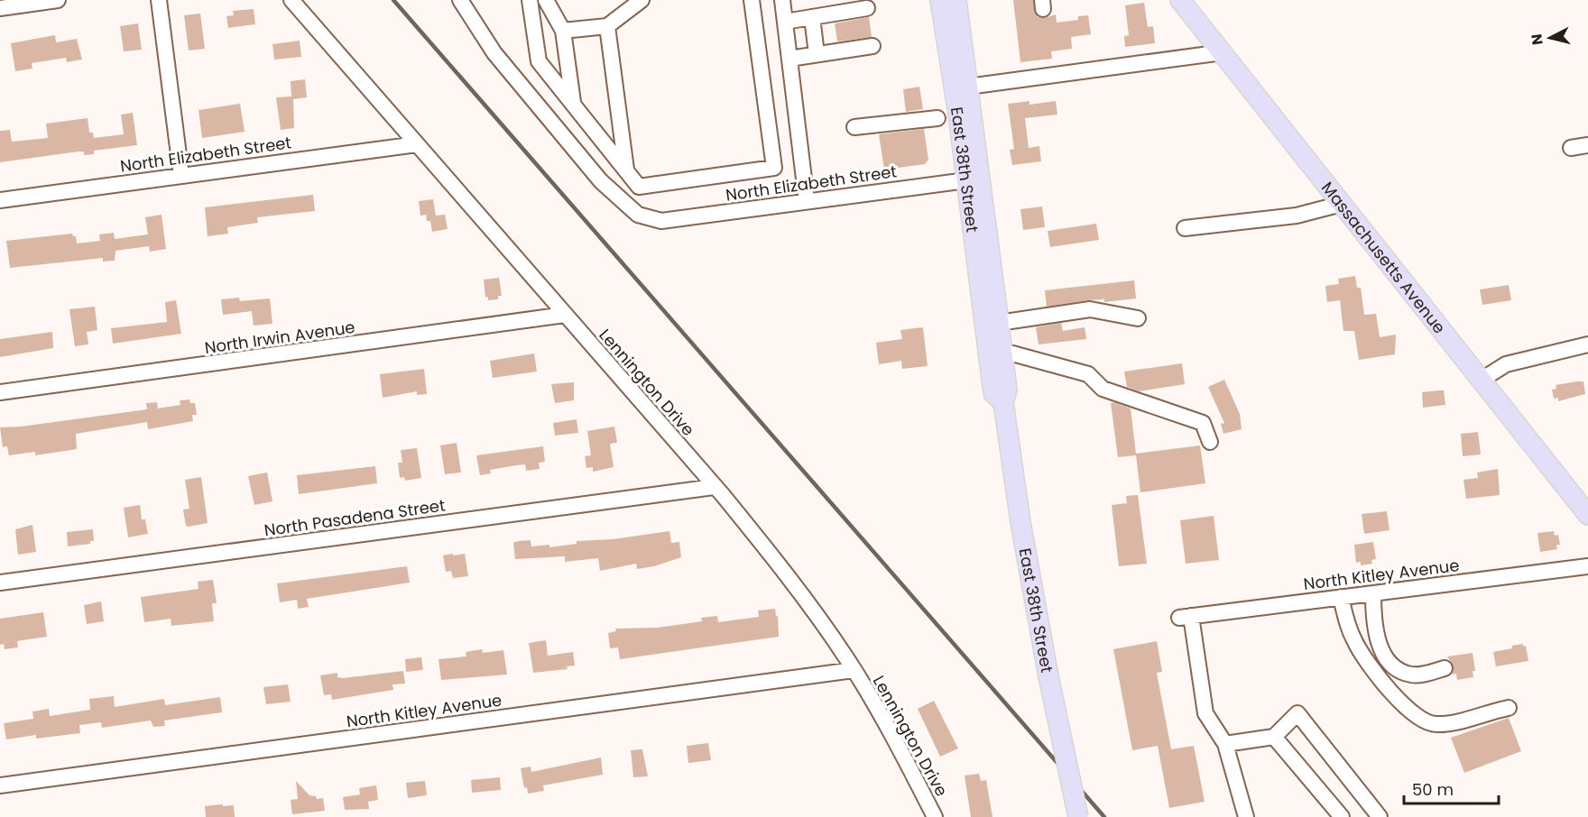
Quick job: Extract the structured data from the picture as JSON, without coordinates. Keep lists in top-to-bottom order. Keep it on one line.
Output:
{"streets":{"main road":["East 38th Street","Massachusetts Avenue"],"street":["North Elizabeth Street","North Irwin Avenue","Lennington Drive","North Pasadena Street","North Kitley Avenue"]},"crossings":[["North Elizabeth Street","East 38th Street"],["North Elizabeth Street","Lennington Drive"],["North Irwin Avenue","Lennington Drive"],["Lennington Drive","North Pasadena Street"],["Lennington Drive","North Kitley Avenue"]],"scale_bar":"50 m","north":"left"}
